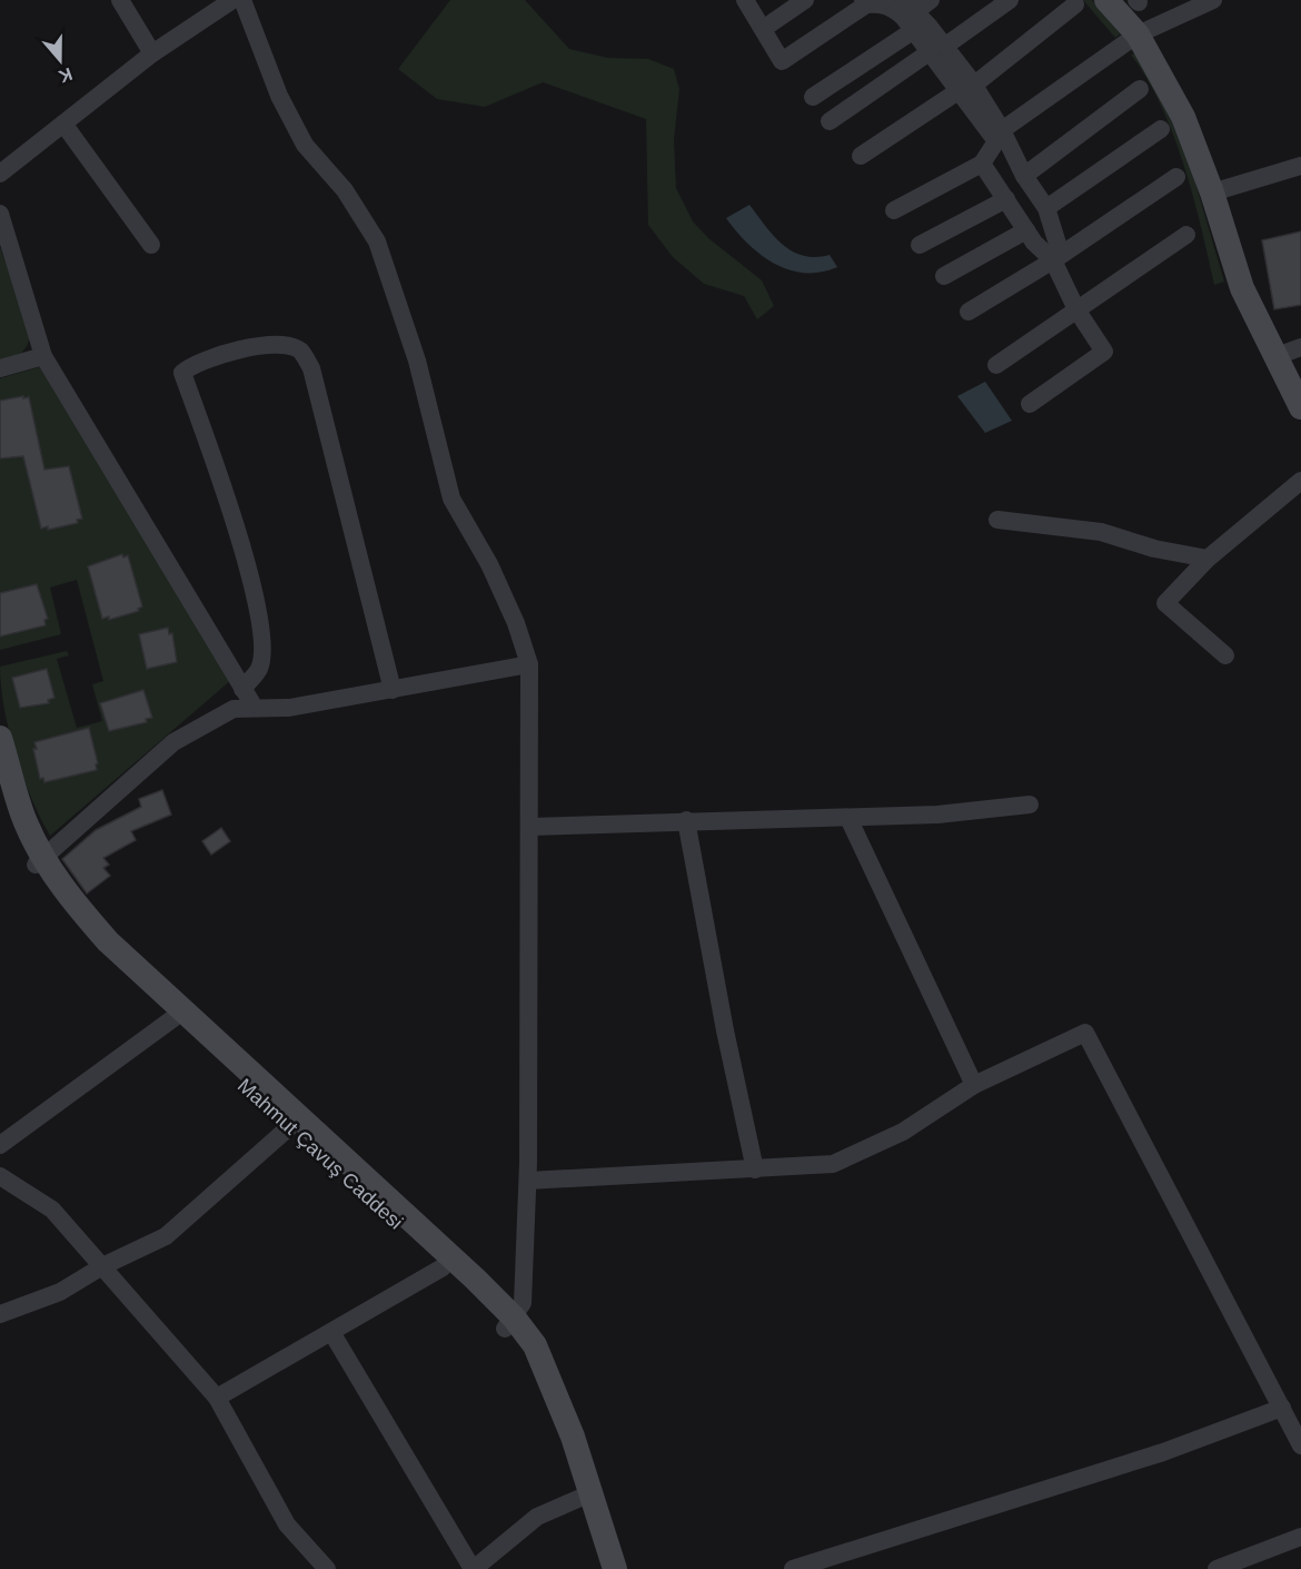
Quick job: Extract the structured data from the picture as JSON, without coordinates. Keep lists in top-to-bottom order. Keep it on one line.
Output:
{"streets":{"main road":["Mahmut Çavuş Caddesi"]},"north":"bottom"}
